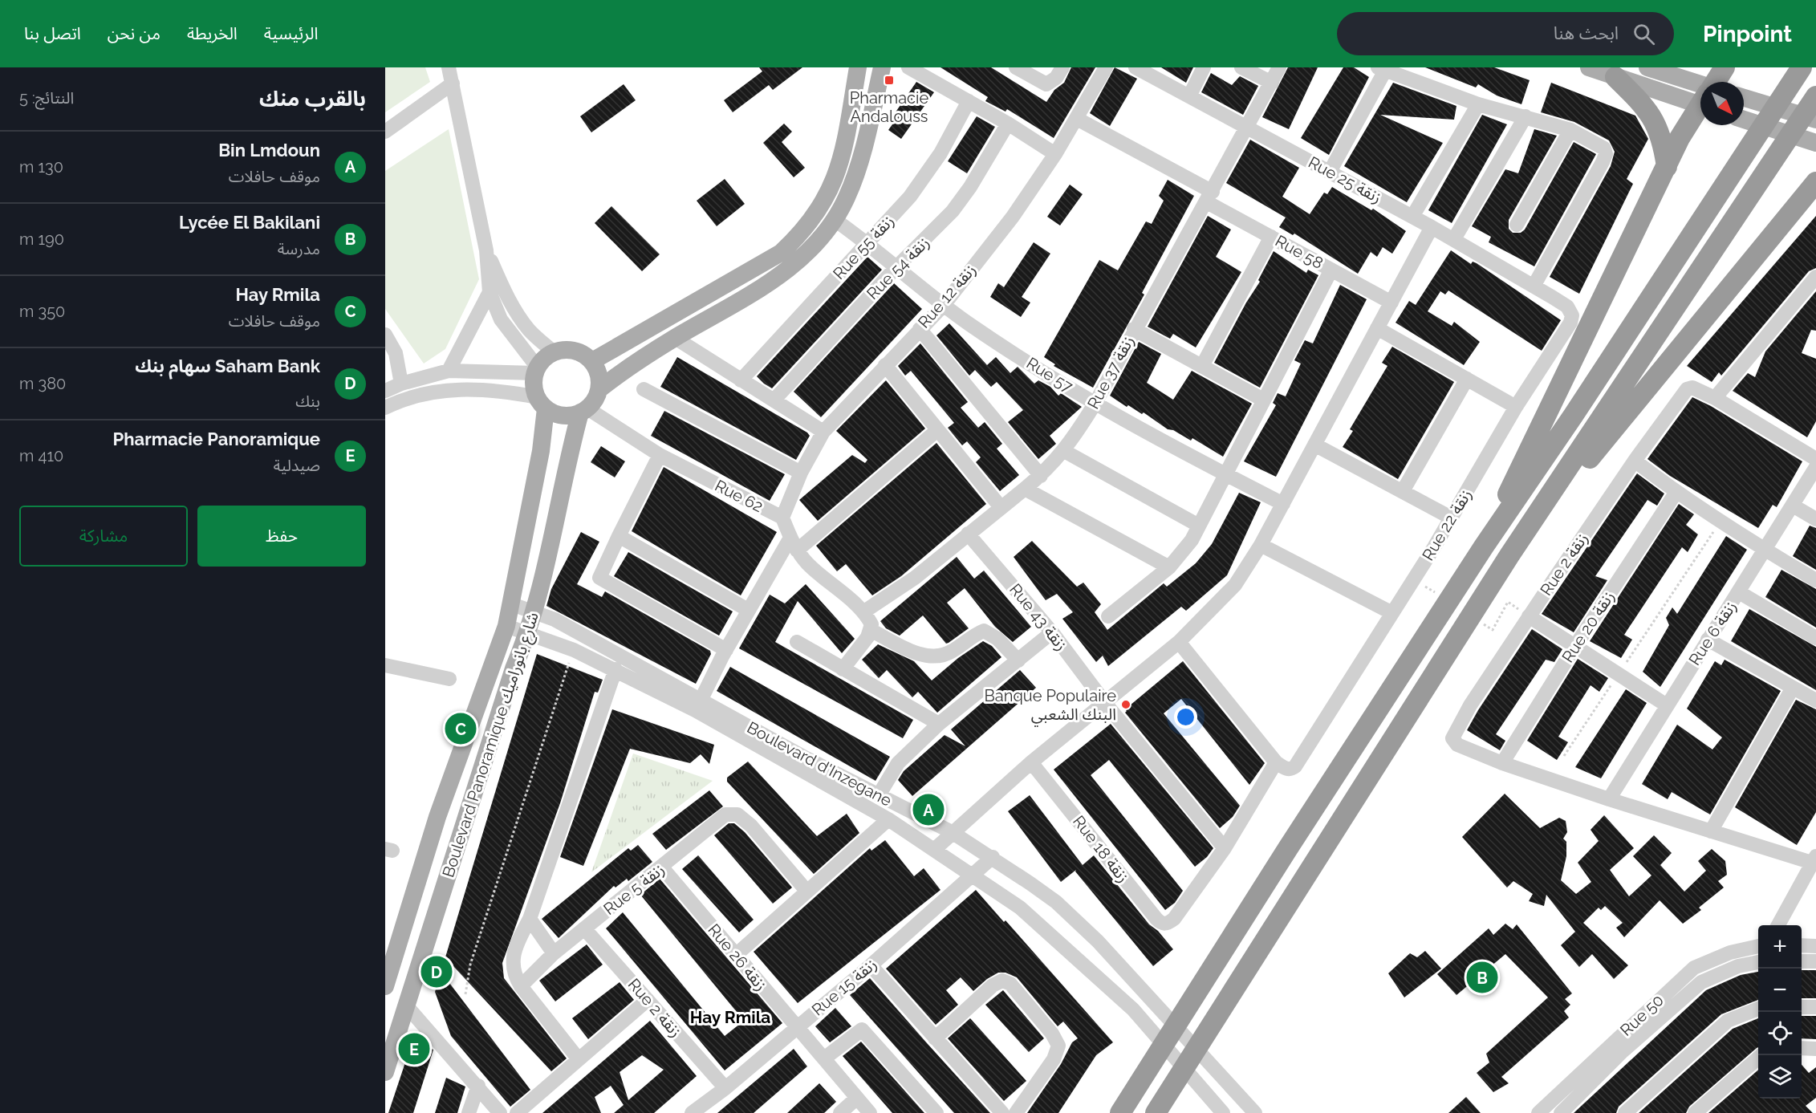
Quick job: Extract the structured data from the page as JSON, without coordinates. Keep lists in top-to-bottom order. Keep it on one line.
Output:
{"streets":{"main road":["Boulevard Panoramique شارع بانوراميك"],"street":["Rue 25 زنقة","Rue 55 زنقة","Rue 58","Rue 54 زنقة","Rue 12 زنقة","Rue 37 زنقة","Rue 57","Rue 62","Rue 22 زنقة","Rue 2 زنقة","Rue 43 زنقة","Rue 20 زنقة","Rue 6 زنقة","Boulevard d'Inzegane","Rue 18 زنقة","Rue 5 زنقة","Rue 26 زنقة","Rue 15 زنقة","Rue 50"]},"crossings":[["Rue 25 زنقة","Rue 37 زنقة"],["Rue 25 زنقة","Rue 22 زنقة"],["Rue 55 زنقة","Rue 57"],["Rue 58","Rue 12 زنقة"],["Rue 58","Rue 37 زنقة"],["Rue 54 زنقة","Rue 57"],["Rue 12 زنقة","Rue 57"],["Rue 12 زنقة","Rue 62"],["Rue 37 زنقة","Rue 57"],["Rue 37 زنقة","Rue 62"],["Rue 37 زنقة","Rue 43 زنقة"],["Rue 62","Boulevard Panoramique شارع بانوراميك"],["Rue 2 زنقة","Rue 20 زنقة"],["Rue 2 زنقة","Rue 5 زنقة"],["Rue 2 زنقة","Rue 15 زنقة"],["Rue 43 زنقة","Rue 18 زنقة"],["Boulevard Panoramique شارع بانوراميك","Boulevard d'Inzegane"],["Boulevard d'Inzegane","Rue 15 زنقة"],["Rue 5 زنقة","Rue 26 زنقة"],["Rue 26 زنقة","Rue 15 زنقة"]],"districts":["Hay Rmila"],"places":{"transit":["Pharmacie Andalouss"],"other":["Banque Populaire البنك الشعبي"]},"north":"bottom right","page":{"header":"Pinpoint","search":"ابحث هنا","nav":["الرئيسية","الخريطة","من نحن","اتصل بنا"],"heading":["بالقرب منك","النتائج: 5"],"list":[{"mark":"A","name":"Bin Lmdoun","note":"موقف حافلات","value":"130 m"},{"mark":"B","name":"Lycée El Bakilani","note":"مدرسة","value":"190 m"},{"mark":"C","name":"Hay Rmila","note":"موقف حافلات","value":"350 m"},{"mark":"D","name":"Saham Bank سهام بنك","note":"بنك","value":"380 m"},{"mark":"E","name":"Pharmacie Panoramique","note":"صيدلية","value":"410 m"}],"buttons":["حفظ","مشاركة"],"pins":["C","A","D","B","E"],"map_buttons":["+","−"]}}
